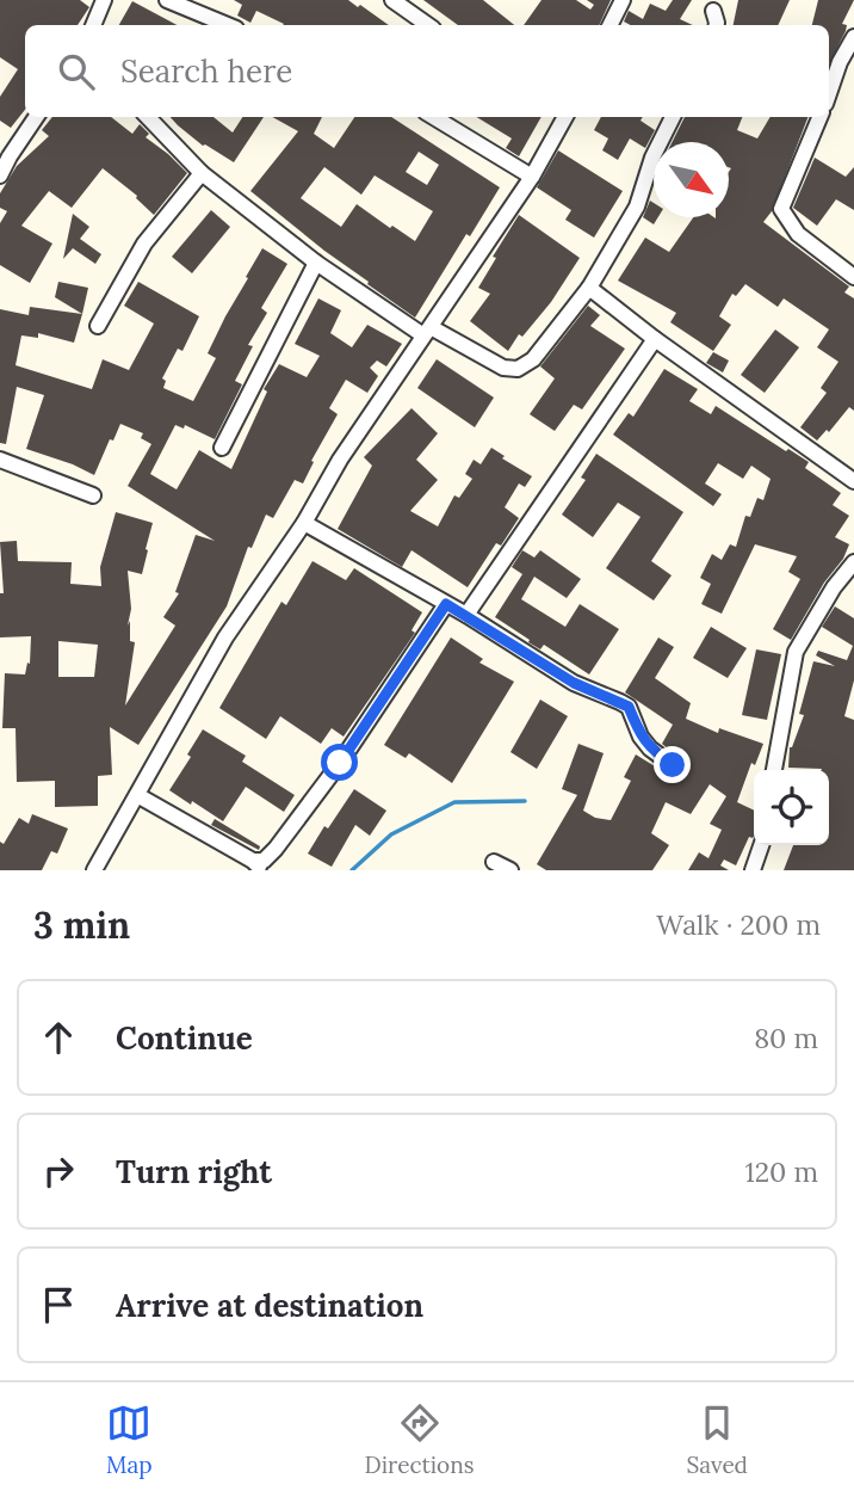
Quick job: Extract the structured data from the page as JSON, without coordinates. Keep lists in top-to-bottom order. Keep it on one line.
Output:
{"north":"bottom right","page":{"search":"Search here","heading":["3 min","Walk · 200 m"],"list":[["Continue","80 m"],["Turn right","120 m"],"Arrive at destination"],"nav":["Map","Directions","Saved"]}}
